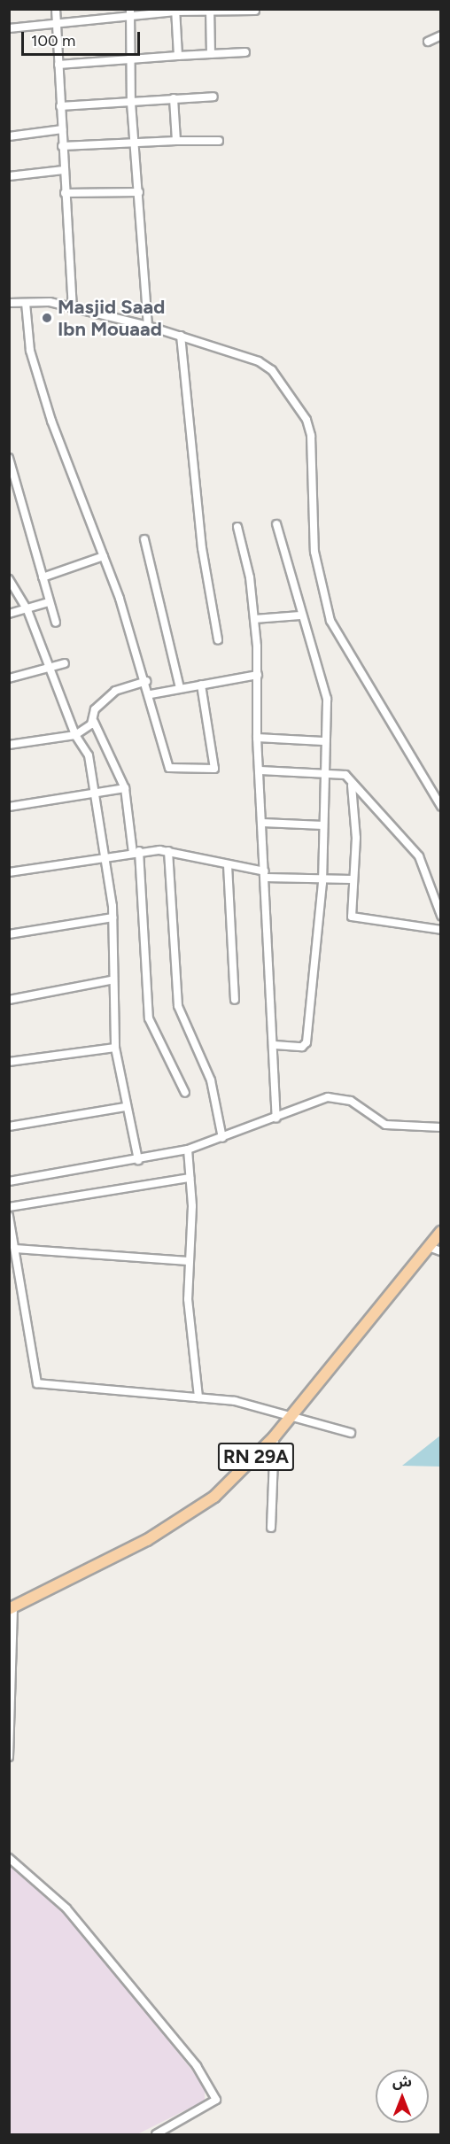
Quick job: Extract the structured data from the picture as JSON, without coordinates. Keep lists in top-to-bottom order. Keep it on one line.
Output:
{"streets":{"main road":["RN 29A"]},"places":["Masjid Saad Ibn Mouaad"],"scale_bar":"100 m","north":"top"}
